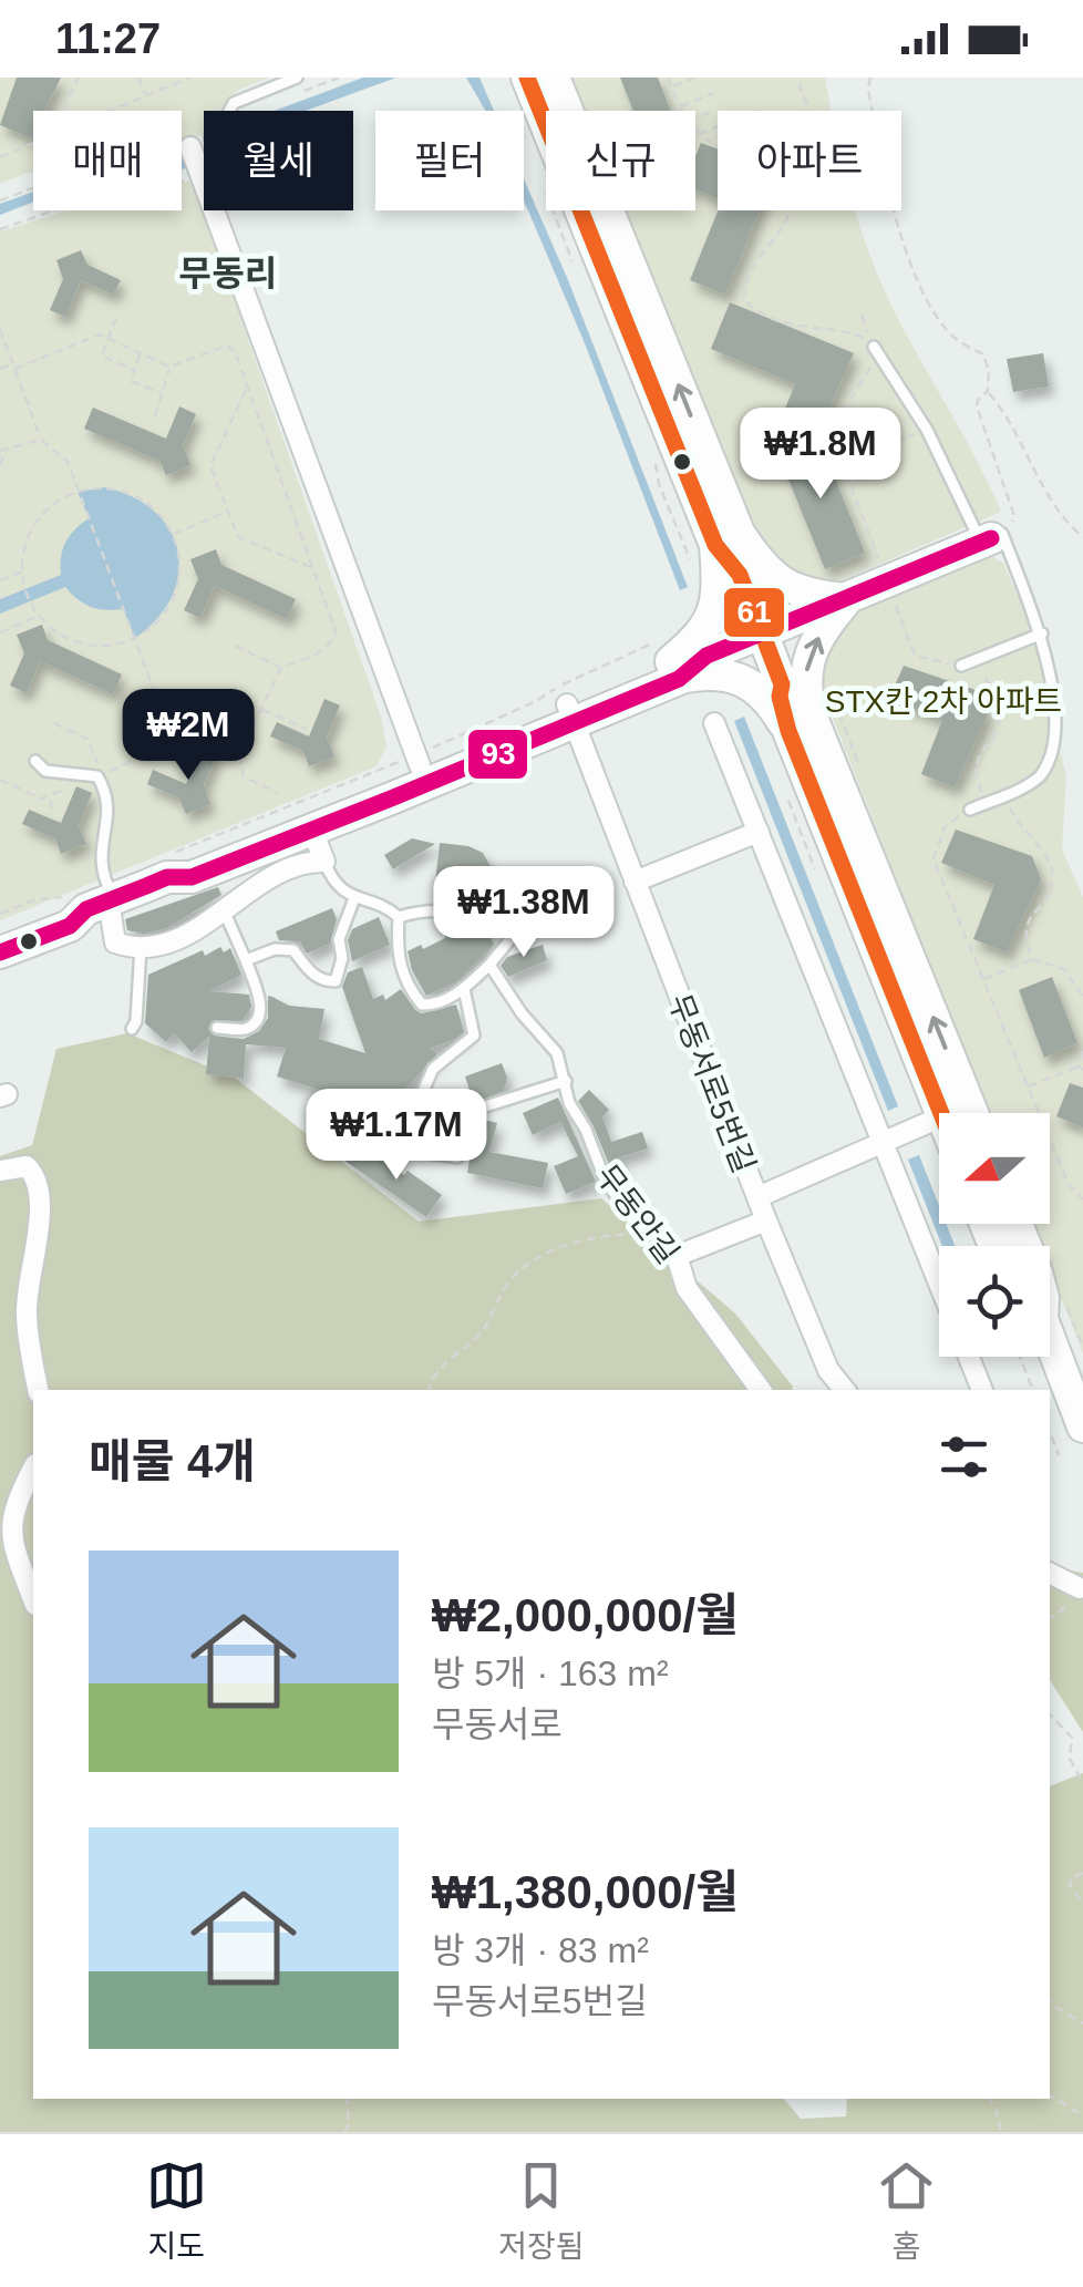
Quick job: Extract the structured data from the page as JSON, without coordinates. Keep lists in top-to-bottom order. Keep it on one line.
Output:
{"streets":{"street":["무동서로5번길","무동안길"]},"districts":["무동리"],"parks":["STX칸 2차 아파트"],"lines":["transit line 61","transit line 93"],"north":"left","page":{"status":"11:27","chip":["매매","월세","필터","신규","아파트"],"price":["₩1.8M","₩2M","₩1.38M","₩1.17M"],"heading":"매물 4개","list":[{"name":"₩2,000,000/월","note":"방 5개 · 163 m² · 무동서로"},{"name":"₩1,380,000/월","note":"방 3개 · 83 m² · 무동서로5번길"}],"tabs":["지도","저장됨","홈"]}}
